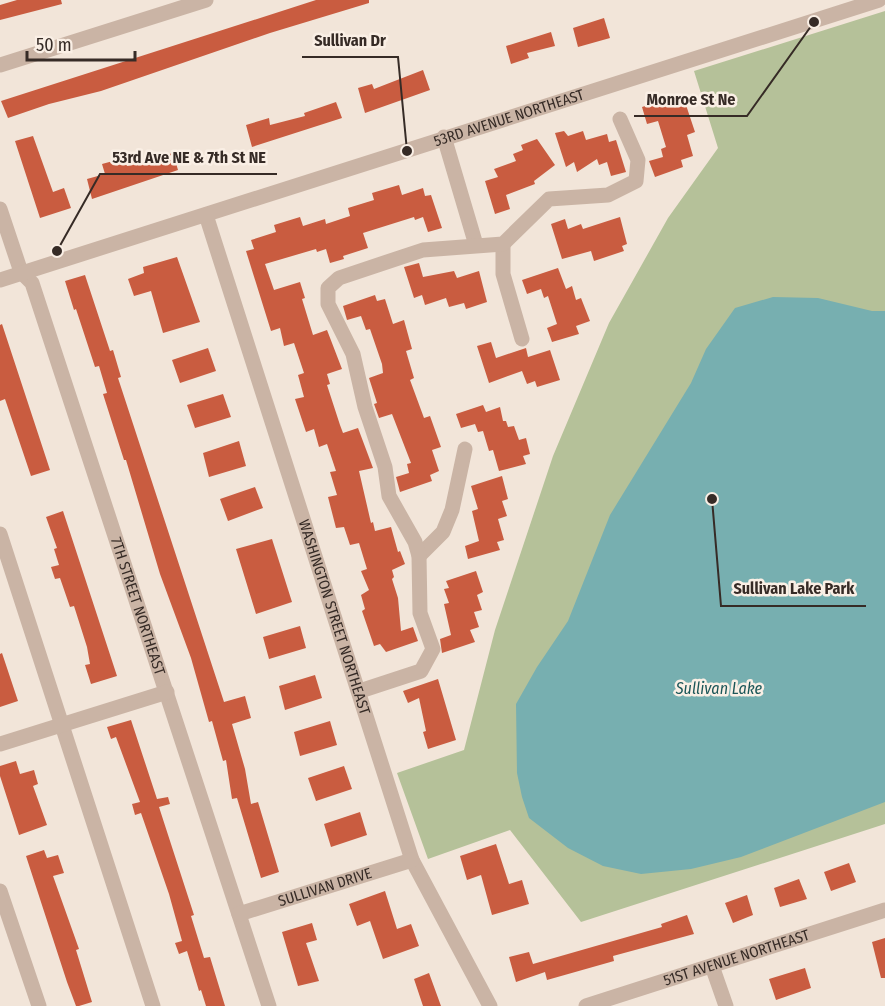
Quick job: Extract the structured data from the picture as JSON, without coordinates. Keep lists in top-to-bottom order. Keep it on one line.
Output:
{"streets":{"street":["53RD AVENUE NORTHEAST","7TH STREET NORTHEAST","WASHINGTON STREET NORTHEAST","SULLIVAN DRIVE","51ST AVENUE NORTHEAST"]},"crossings":[["53RD AVENUE NORTHEAST","7TH STREET NORTHEAST"],["53RD AVENUE NORTHEAST","WASHINGTON STREET NORTHEAST"],["7TH STREET NORTHEAST","SULLIVAN DRIVE"],["WASHINGTON STREET NORTHEAST","SULLIVAN DRIVE"]],"water":["Sullivan Lake"],"places":["Monroe St Ne","Sullivan Dr","53rd Ave NE & 7th St NE","Sullivan Lake Park"],"scale_bar":"50 m"}
